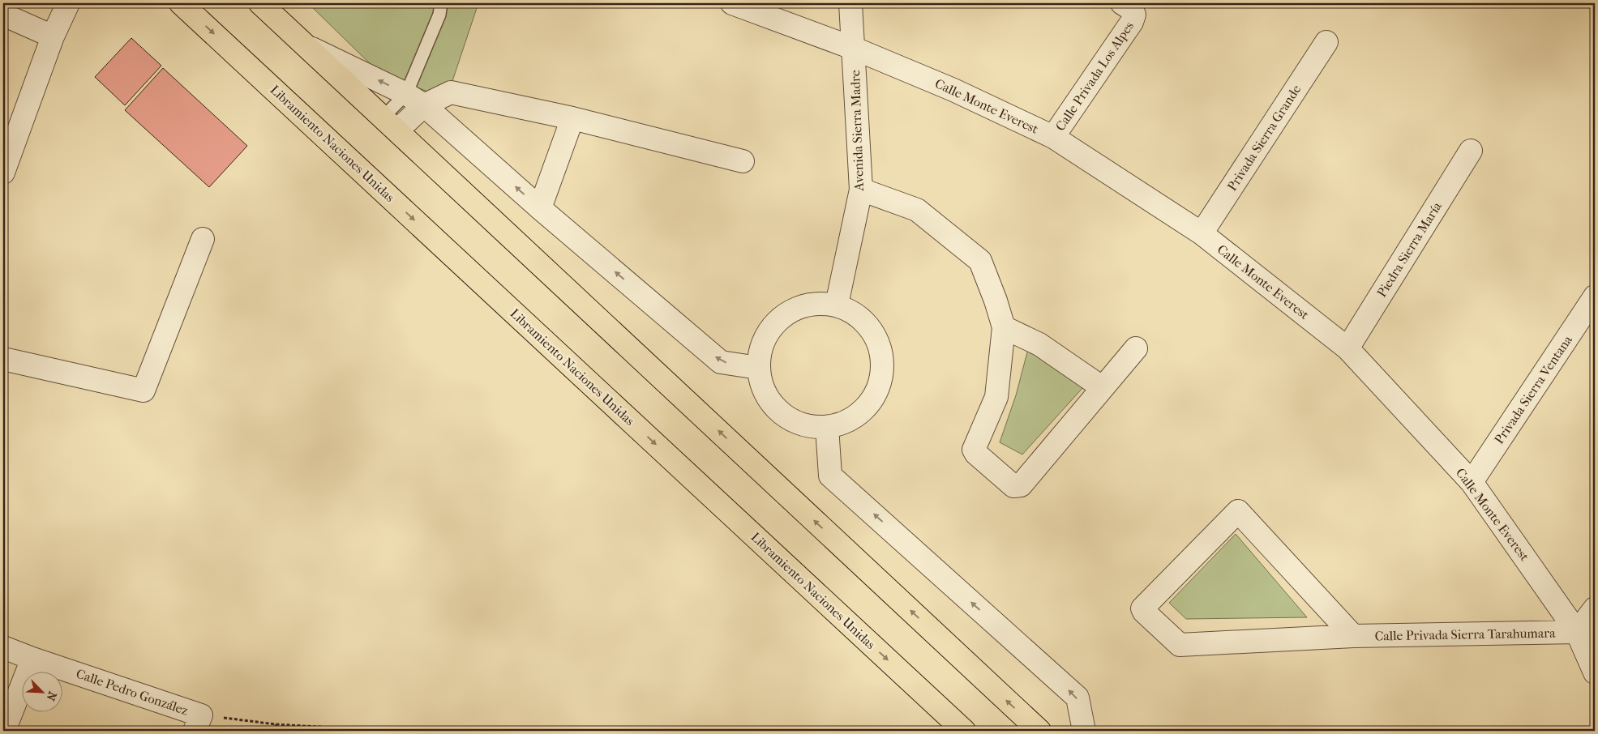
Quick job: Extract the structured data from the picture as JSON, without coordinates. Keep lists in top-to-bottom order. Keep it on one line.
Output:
{"streets":{"highway":["Libramiento Naciones Unidas"],"street":["Calle Privada Los Alpes","Calle Monte Everest","Avenida Sierra Madre","Privada Sierra Grande","Piedra Sierra María","Privada Sierra Ventana","Calle Privada Sierra Tarahumara","Calle Pedro González"]},"crossings":[["Calle Privada Los Alpes","Calle Monte Everest"],["Calle Monte Everest","Avenida Sierra Madre"],["Calle Monte Everest","Privada Sierra Grande"],["Calle Monte Everest","Piedra Sierra María"],["Calle Monte Everest","Privada Sierra Ventana"],["Calle Monte Everest","Calle Privada Sierra Tarahumara"]],"north":"bottom right"}
